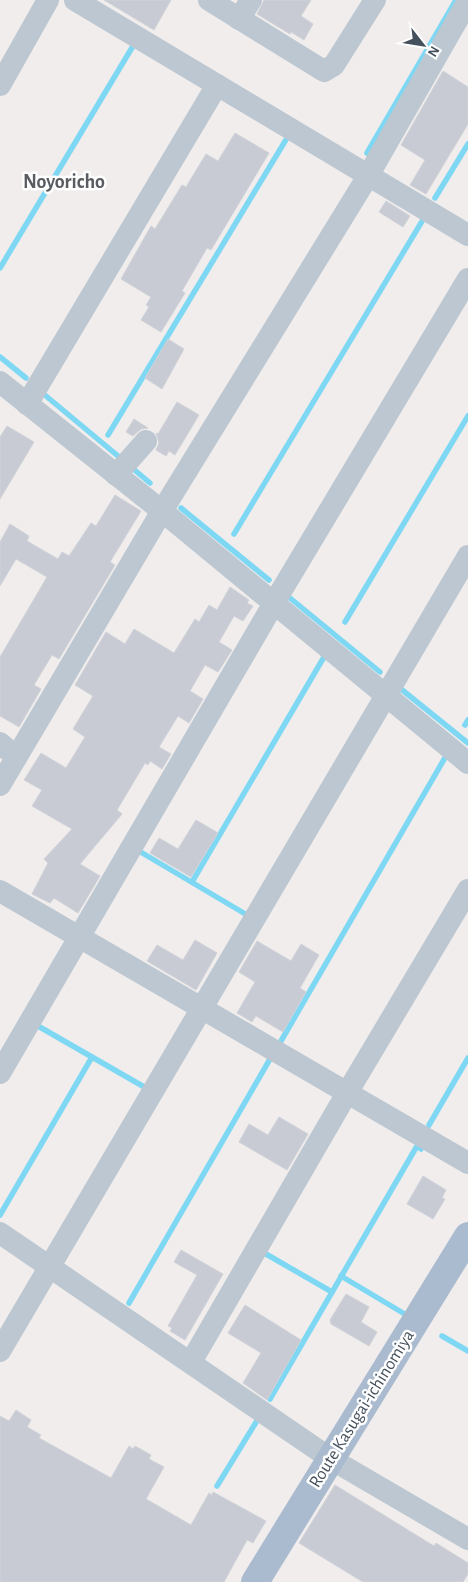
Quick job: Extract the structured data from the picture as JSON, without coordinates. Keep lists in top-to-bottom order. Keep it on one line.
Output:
{"streets":{"main road":["Route Kasugai-ichinomiya"]},"districts":["Noyoricho"],"north":"bottom right"}
